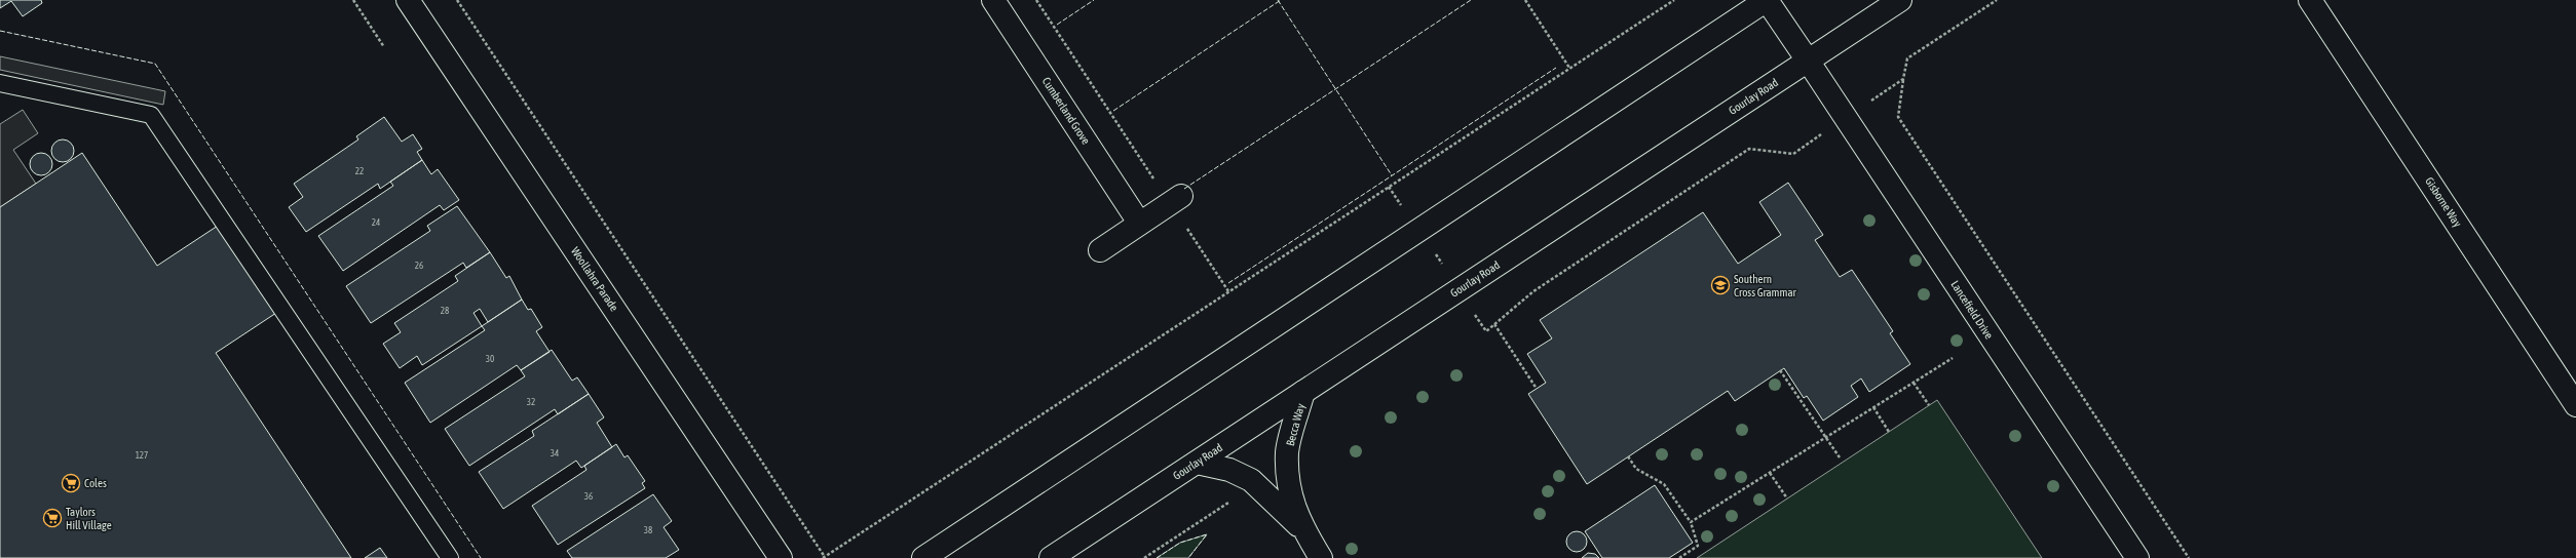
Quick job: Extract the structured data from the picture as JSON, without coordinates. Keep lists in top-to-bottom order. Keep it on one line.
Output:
{"streets":{"street":["Gourlay Road","Cumberland Grove","Gisborne Way","Woollahra Parade","Lancefield Drive","Becca Way"]},"crossings":[["Gourlay Road","Lancefield Drive"],["Gourlay Road","Becca Way"]],"places":{"school or university":["Southern Cross Grammar"],"supermarket":["Coles","Taylors Hill Village"]},"house_numbers":["22","24","26","28","30","32","34","127","36","38"]}
